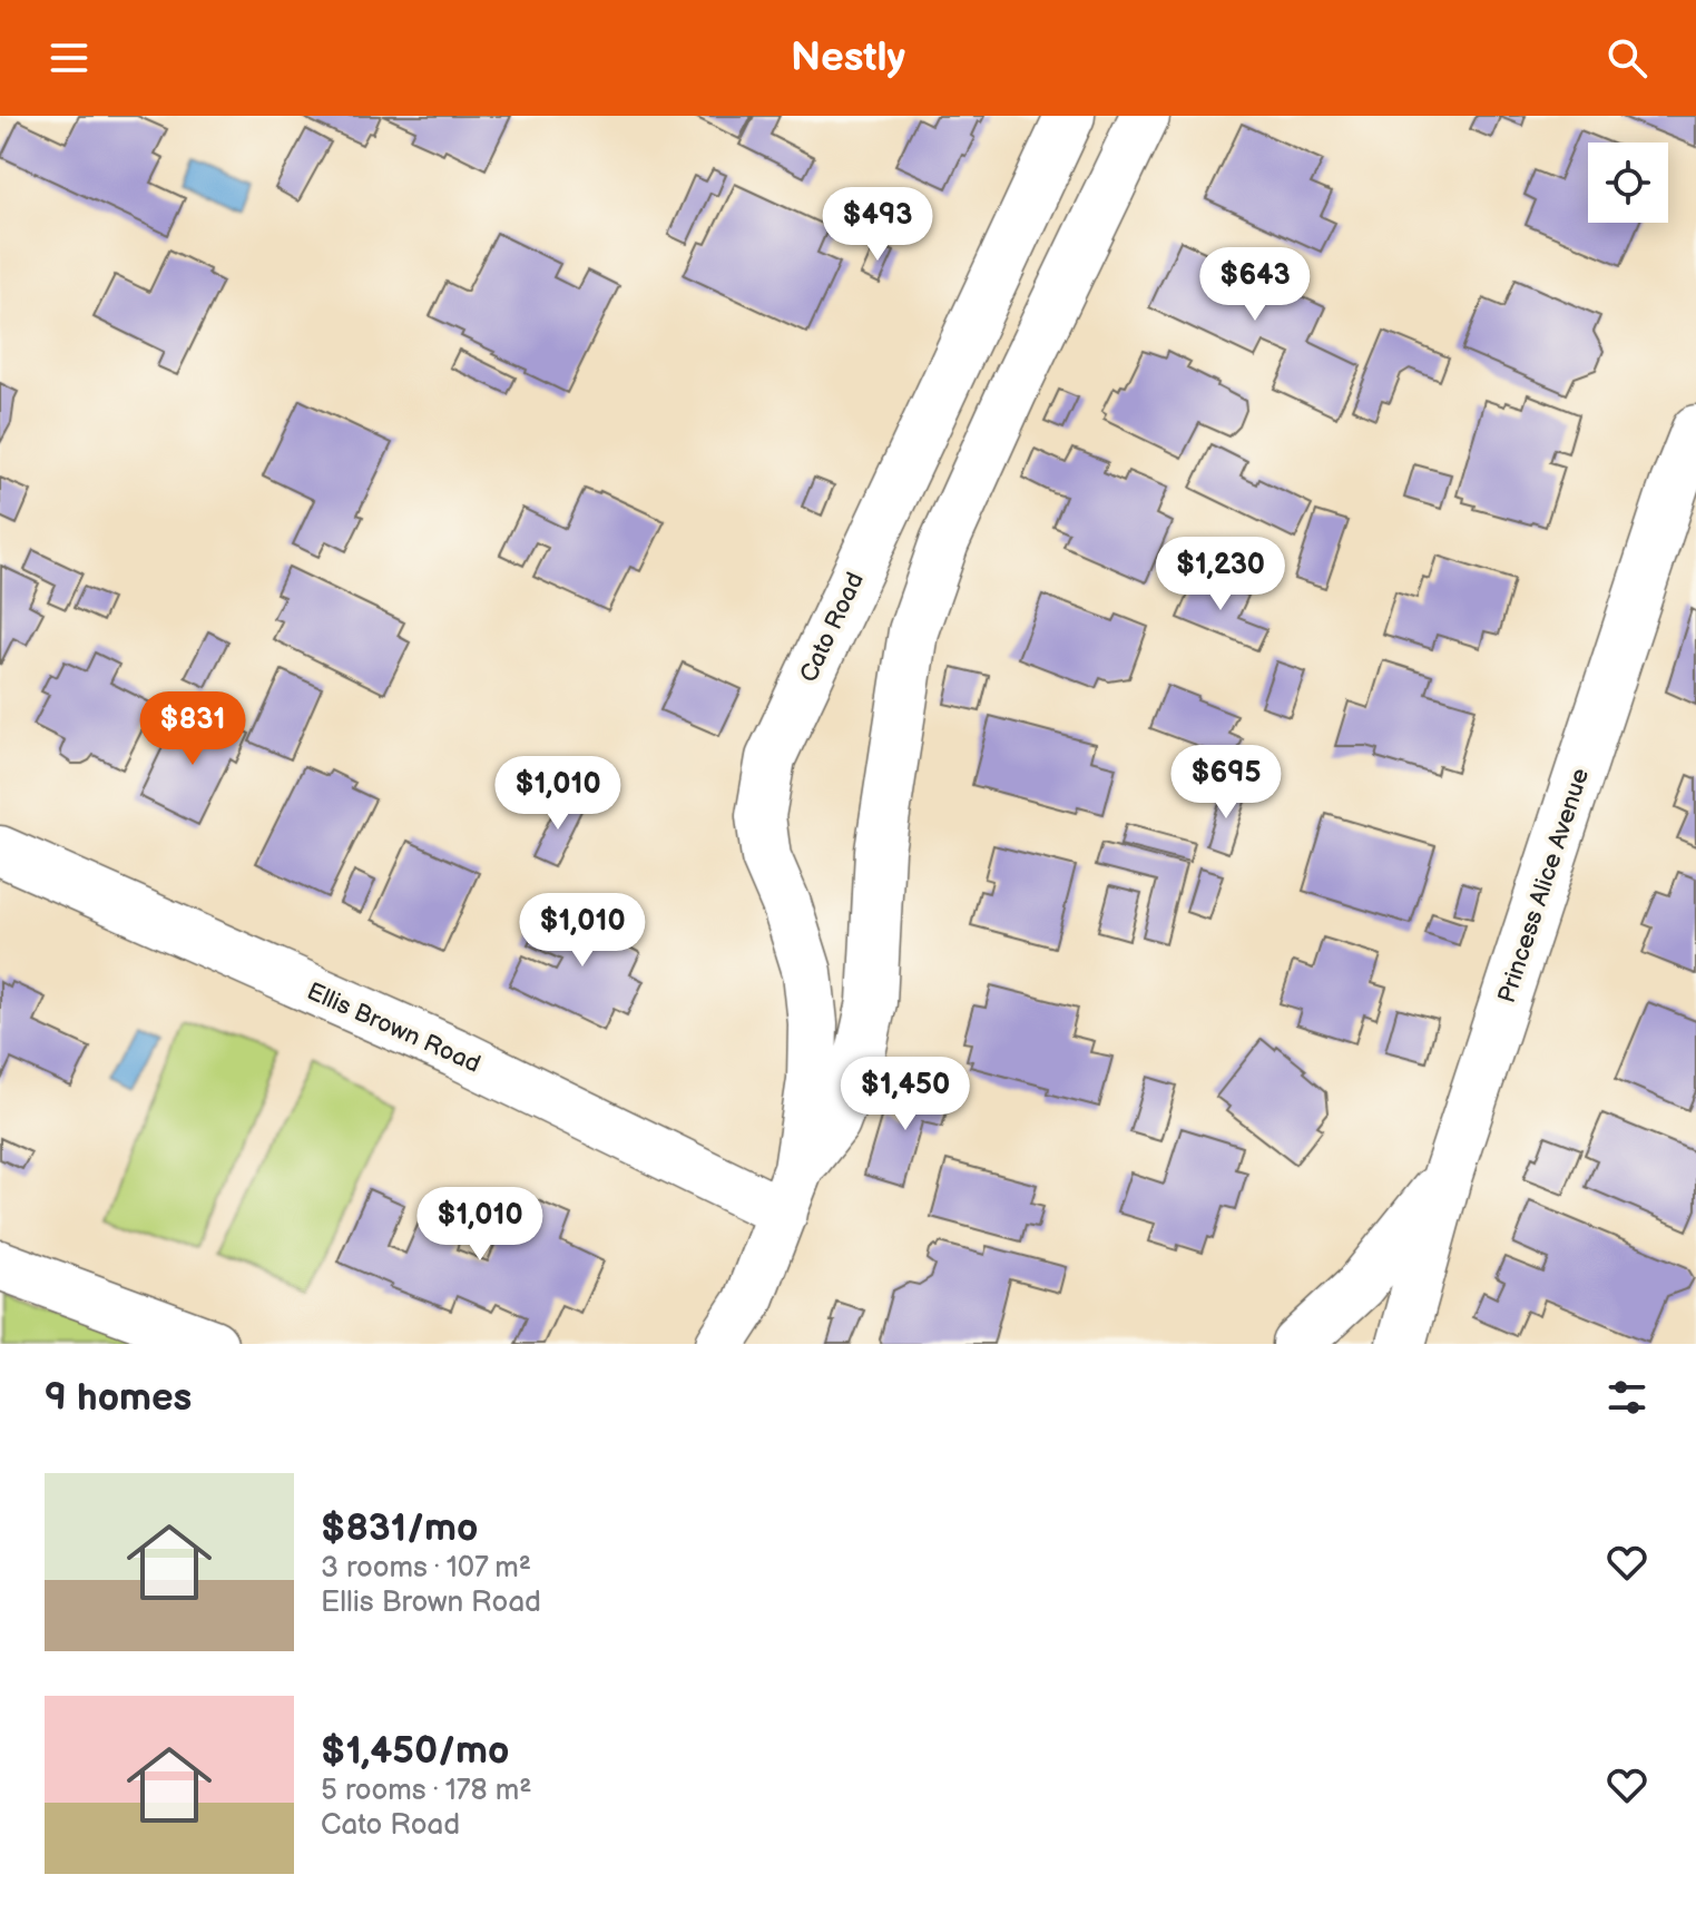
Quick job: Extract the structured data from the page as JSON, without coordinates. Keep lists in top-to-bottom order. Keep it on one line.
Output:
{"streets":{"street":["Cato Road","Princess Alice Avenue","Ellis Brown Road"]},"crossings":[["Cato Road","Ellis Brown Road"]],"page":{"header":"Nestly","price":["$493","$643","$1,230","$831","$695","$1,010","$1,010","$1,450","$1,010"],"heading":"9 homes","list":[{"name":"$831/mo","note":"3 rooms · 107 m² · Ellis Brown Road"},{"name":"$1,450/mo","note":"5 rooms · 178 m² · Cato Road"}]}}
